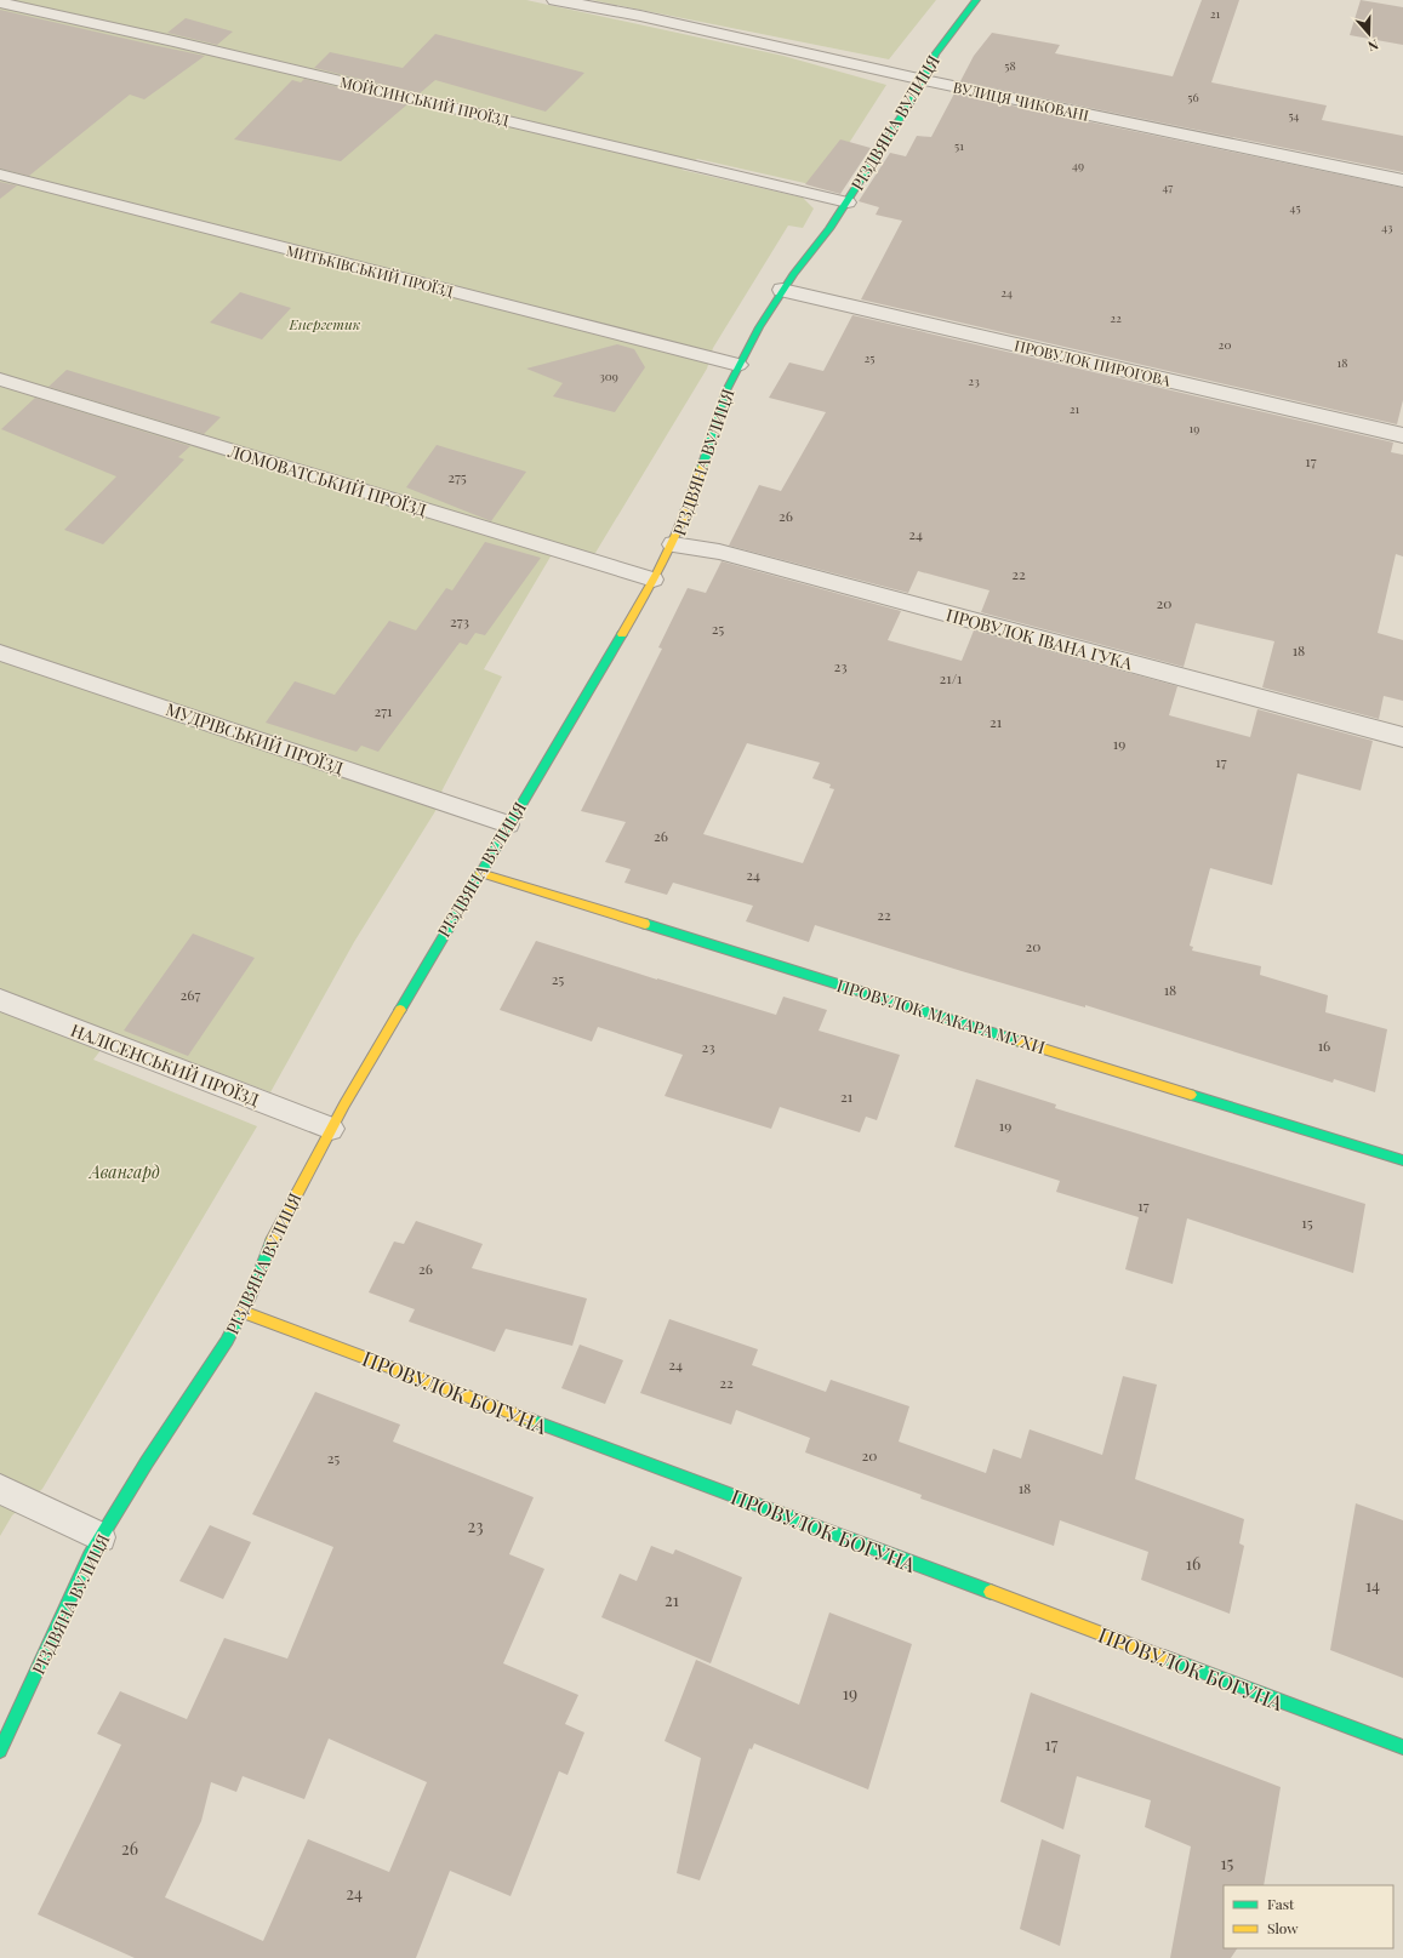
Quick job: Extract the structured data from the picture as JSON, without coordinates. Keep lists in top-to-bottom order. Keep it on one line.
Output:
{"streets":{"street":["ВУЛИЦЯ ЧИКОВАНІ","РІЗДВЯНА ВУЛИЦЯ","ПРОВУЛОК ПИРОГОВА","ПРОВУЛОК ІВАНА ГУКА","ПРОВУЛОК МАКАРА МУХИ","ПРОВУЛОК БОГУНА"],"lane":["МОЙСИНСЬКИЙ ПРОЇЗД","МИТЬКІВСЬКИЙ ПРОЇЗД","ЛОМОВАТСЬКИЙ ПРОЇЗД","МУДРІВСЬКИЙ ПРОЇЗД","НАЛІСЕНСЬКИЙ ПРОЇЗД"]},"crossings":[["МОЙСИНСЬКИЙ ПРОЇЗД","РІЗДВЯНА ВУЛИЦЯ"],["ВУЛИЦЯ ЧИКОВАНІ","РІЗДВЯНА ВУЛИЦЯ"],["РІЗДВЯНА ВУЛИЦЯ","МИТЬКІВСЬКИЙ ПРОЇЗД"],["РІЗДВЯНА ВУЛИЦЯ","ПРОВУЛОК ПИРОГОВА"],["РІЗДВЯНА ВУЛИЦЯ","ЛОМОВАТСЬКИЙ ПРОЇЗД"],["РІЗДВЯНА ВУЛИЦЯ","ПРОВУЛОК ІВАНА ГУКА"],["РІЗДВЯНА ВУЛИЦЯ","МУДРІВСЬКИЙ ПРОЇЗД"],["РІЗДВЯНА ВУЛИЦЯ","ПРОВУЛОК МАКАРА МУХИ"],["РІЗДВЯНА ВУЛИЦЯ","НАЛІСЕНСЬКИЙ ПРОЇЗД"],["РІЗДВЯНА ВУЛИЦЯ","ПРОВУЛОК БОГУНА"]],"parks":["Енергетик","Авангард"],"house_numbers":["21","58","56","54","51","49","47","45","43","24","22","20","25","18","309","23","21","19","17","275","26","24","22","20","273","25","18","23","21/1","271","21","19","17","26","24","22","20","25","18","267","16","23","21","19","17","15","26","24","22","20","25","18","23","16","14","21","19","17","26","15","24"],"legend":["Fast","Slow"],"north":"bottom"}
